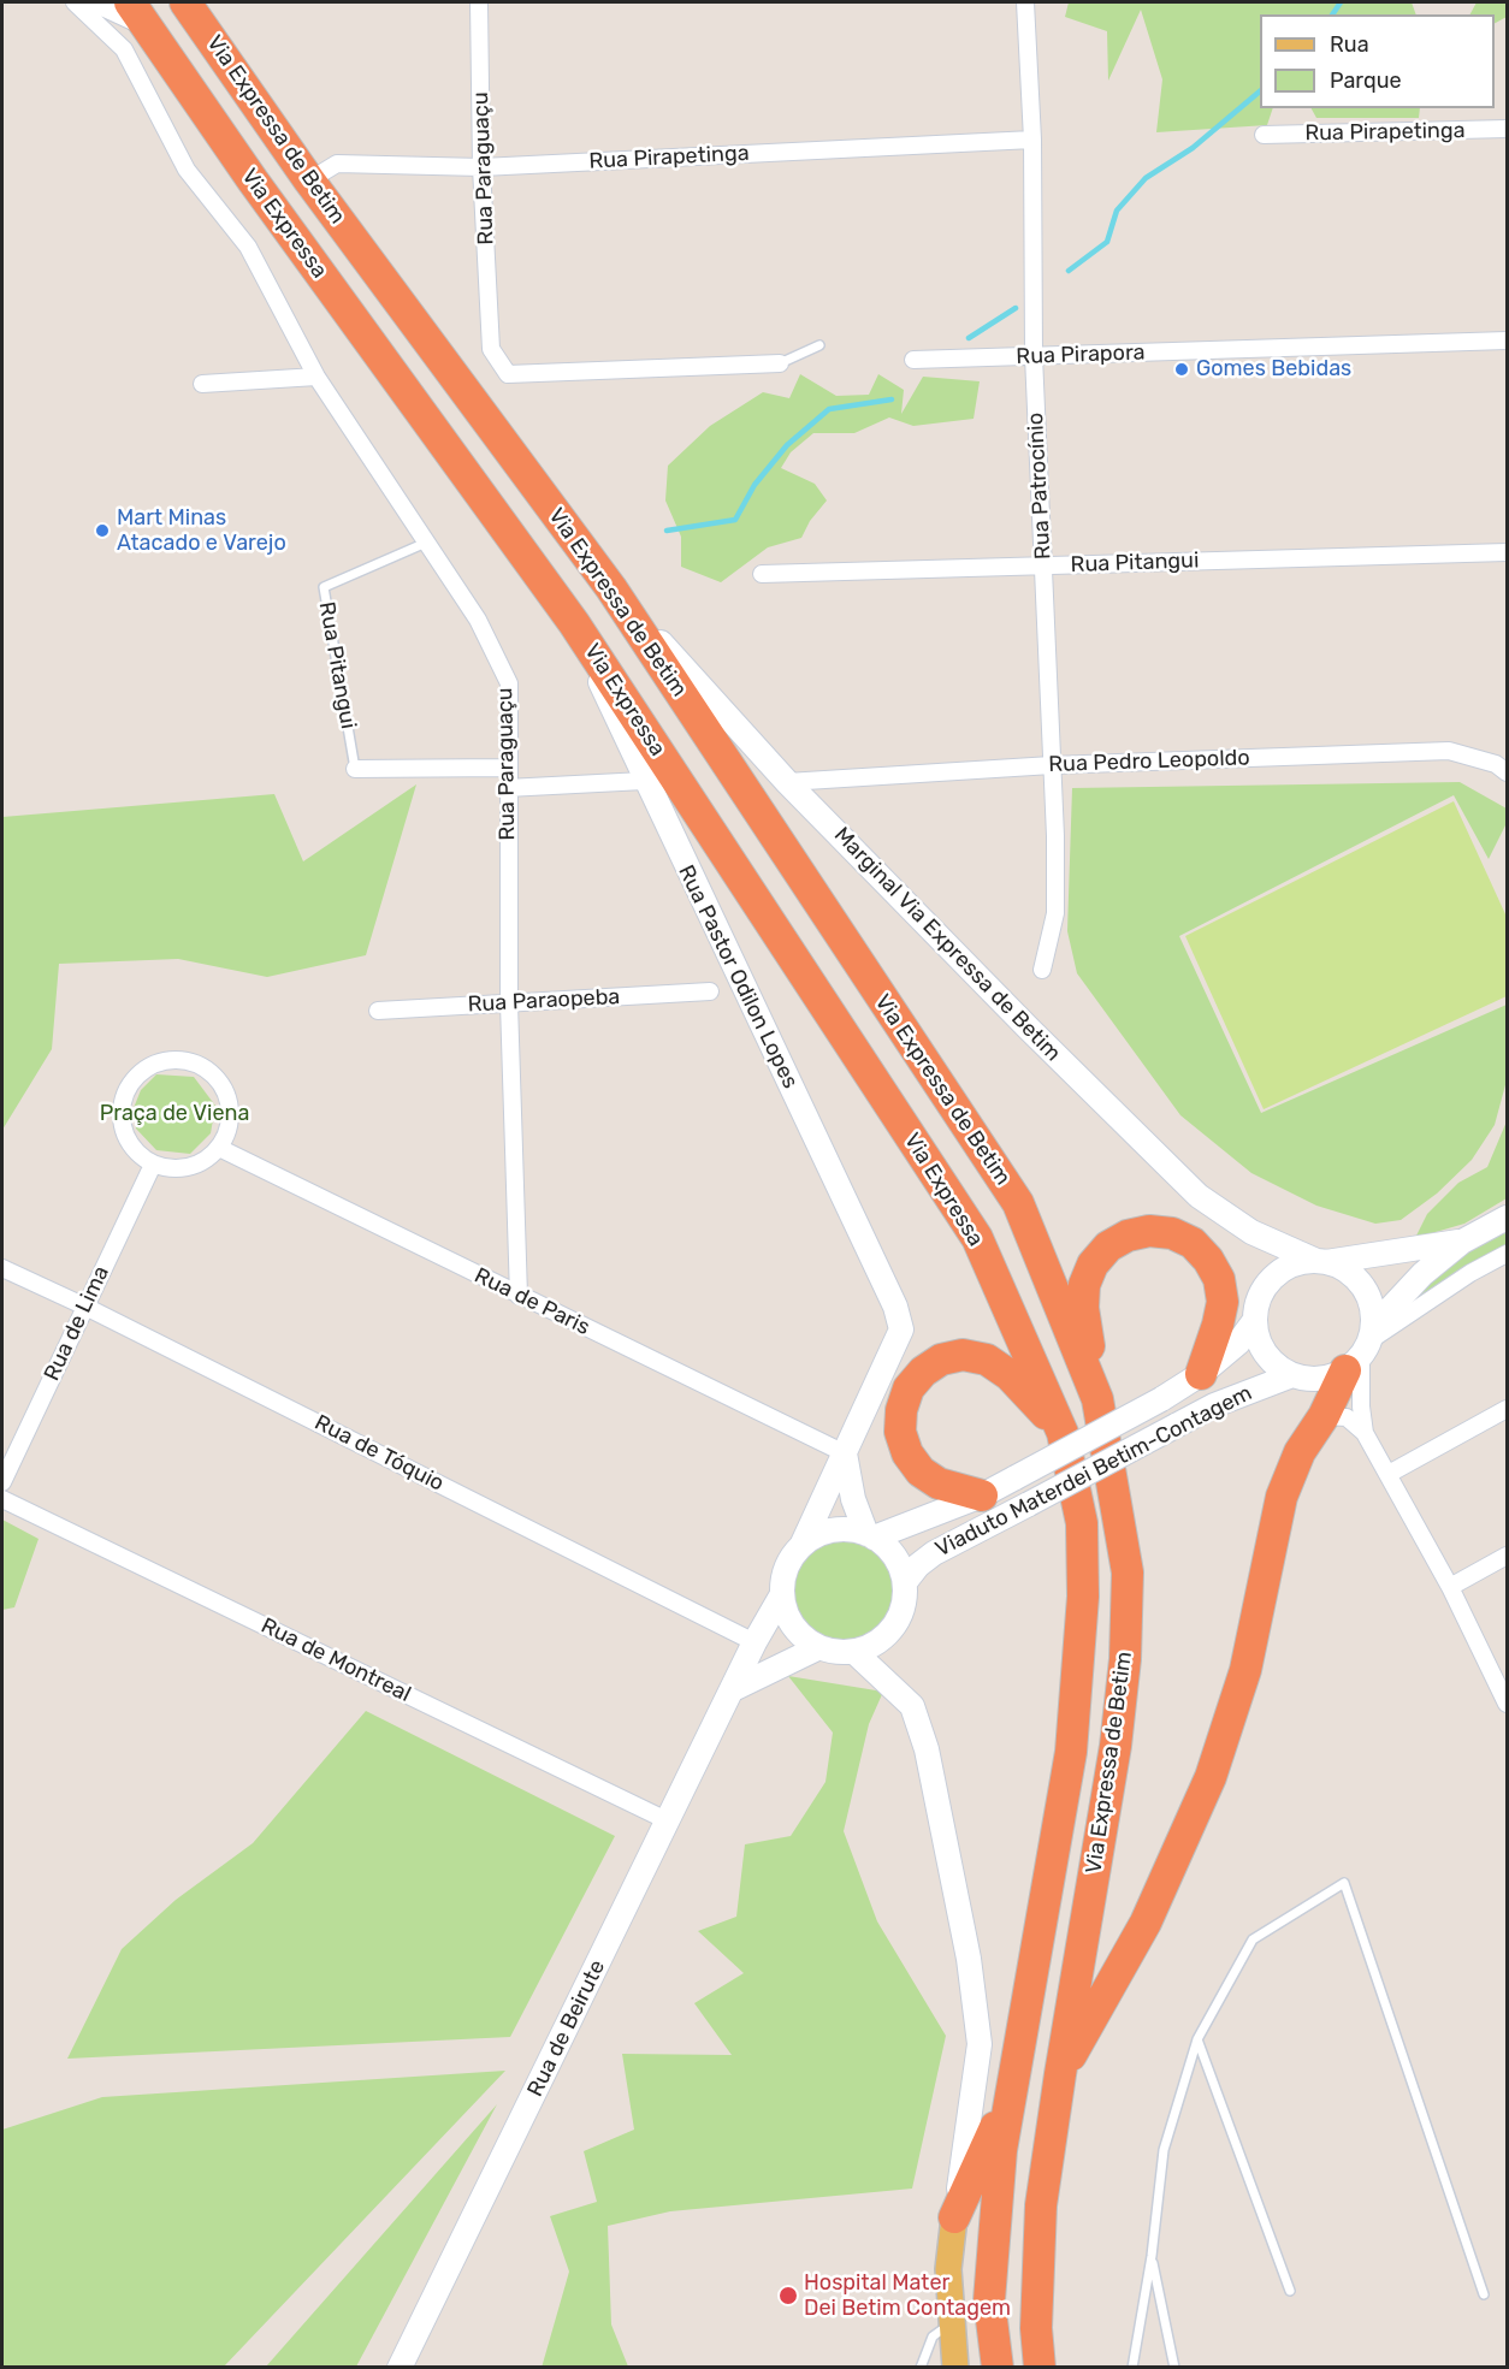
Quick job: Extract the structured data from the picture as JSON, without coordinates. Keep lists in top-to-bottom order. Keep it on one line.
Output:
{"streets":{"highway":["Via Expressa de Betim","Via Expressa"],"street":["Rua Pirapetinga","Rua Paraguaçu","Rua Pirapora","Rua Patrocínio","Rua Pitangui","Rua Pedro Leopoldo","Marginal Via Expressa de Betim","Rua Pastor Odilon Lopes","Rua Paraopeba","Rua de Paris","Rua de Lima","Rua de Tóquio","Viaduto Materdei Betim-Contagem","Rua de Montreal","Rua de Beirute"]},"crossings":[["Via Expressa de Betim","Rua Pirapetinga"],["Via Expressa de Betim","Via Expressa"],["Via Expressa de Betim","Marginal Via Expressa de Betim"],["Rua Pirapetinga","Rua Paraguaçu"],["Rua Pirapetinga","Rua Patrocínio"],["Rua Paraguaçu","Rua Pitangui"],["Rua Paraguaçu","Rua Paraopeba"],["Rua Paraguaçu","Rua de Paris"],["Via Expressa","Rua Pastor Odilon Lopes"],["Rua Pirapora","Rua Patrocínio"],["Rua Patrocínio","Rua Pitangui"],["Rua Patrocínio","Rua Pedro Leopoldo"],["Rua Pedro Leopoldo","Marginal Via Expressa de Betim"],["Marginal Via Expressa de Betim","Viaduto Materdei Betim-Contagem"],["Rua Pastor Odilon Lopes","Rua de Paris"],["Rua de Paris","Rua de Lima"],["Rua de Lima","Rua de Tóquio"],["Rua de Tóquio","Rua de Beirute"],["Viaduto Materdei Betim-Contagem","Rua de Beirute"],["Rua de Montreal","Rua de Beirute"]],"parks":["Praça de Viena"],"places":["Gomes Bebidas","Mart Minas Atacado e Varejo","Hospital Mater Dei Betim Contagem"],"legend":["Rua","Parque"]}
